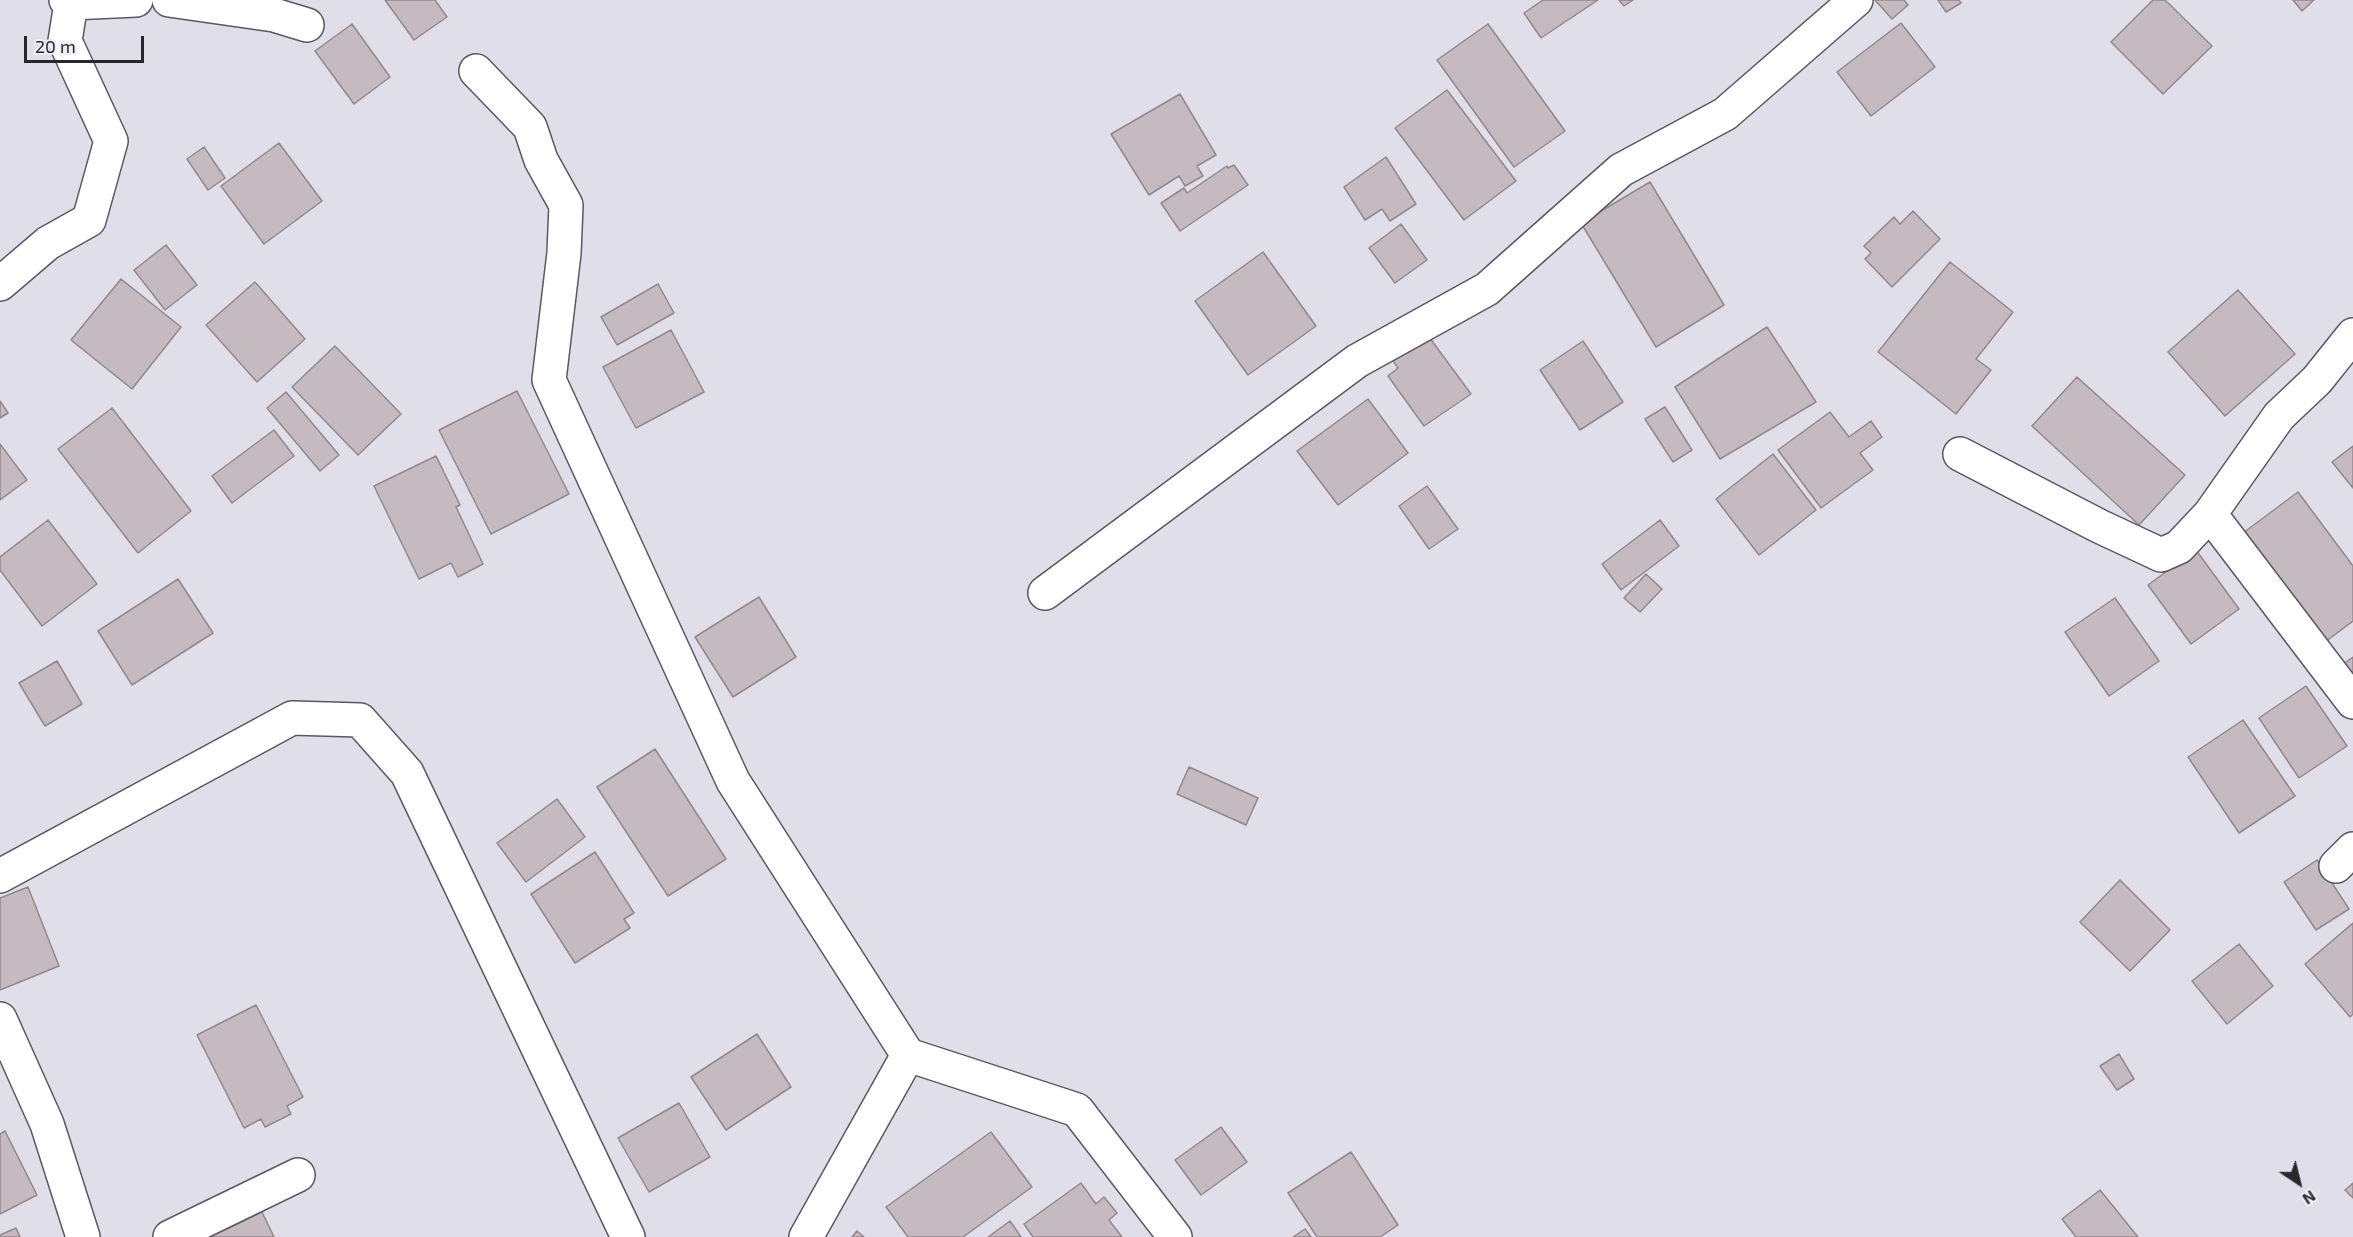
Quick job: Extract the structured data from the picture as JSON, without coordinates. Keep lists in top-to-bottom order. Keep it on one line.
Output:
{"scale_bar":"20 m","north":"bottom right"}
